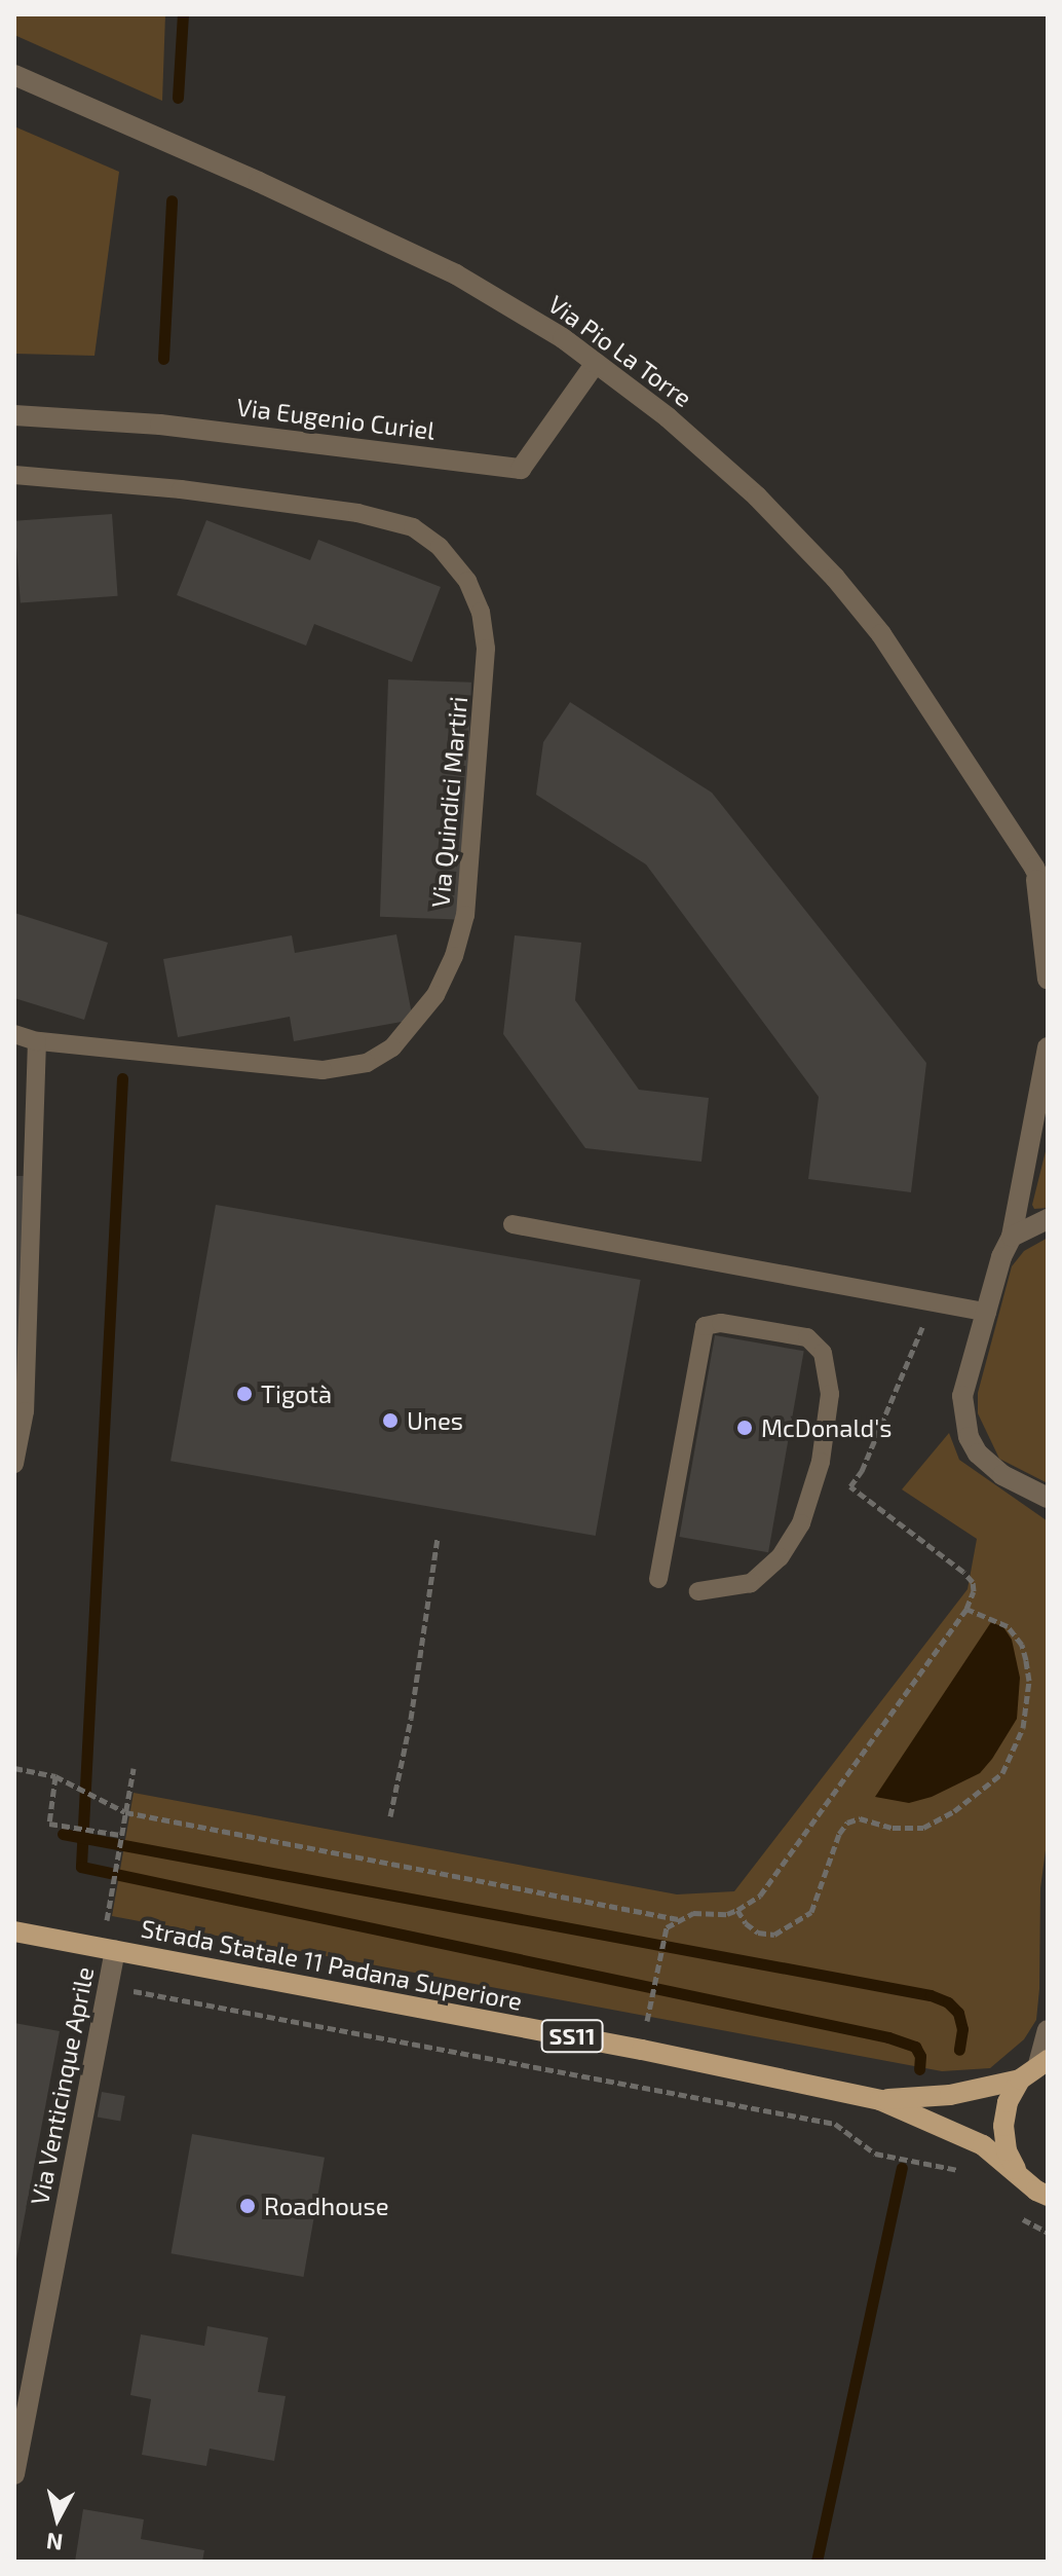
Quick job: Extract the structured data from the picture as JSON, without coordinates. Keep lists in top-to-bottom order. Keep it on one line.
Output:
{"streets":{"main road":["Strada Statale 11 Padana Superiore","SS11"],"street":["Via Pio La Torre","Via Eugenio Curiel","Via Venticinque Aprile"],"lane":["Via Quindici Martiri"]},"crossings":[["Via Pio La Torre","Via Eugenio Curiel"],["Strada Statale 11 Padana Superiore","Via Venticinque Aprile"]],"places":["Tigotà","Unes","McDonald's","Roadhouse"],"north":"bottom"}
